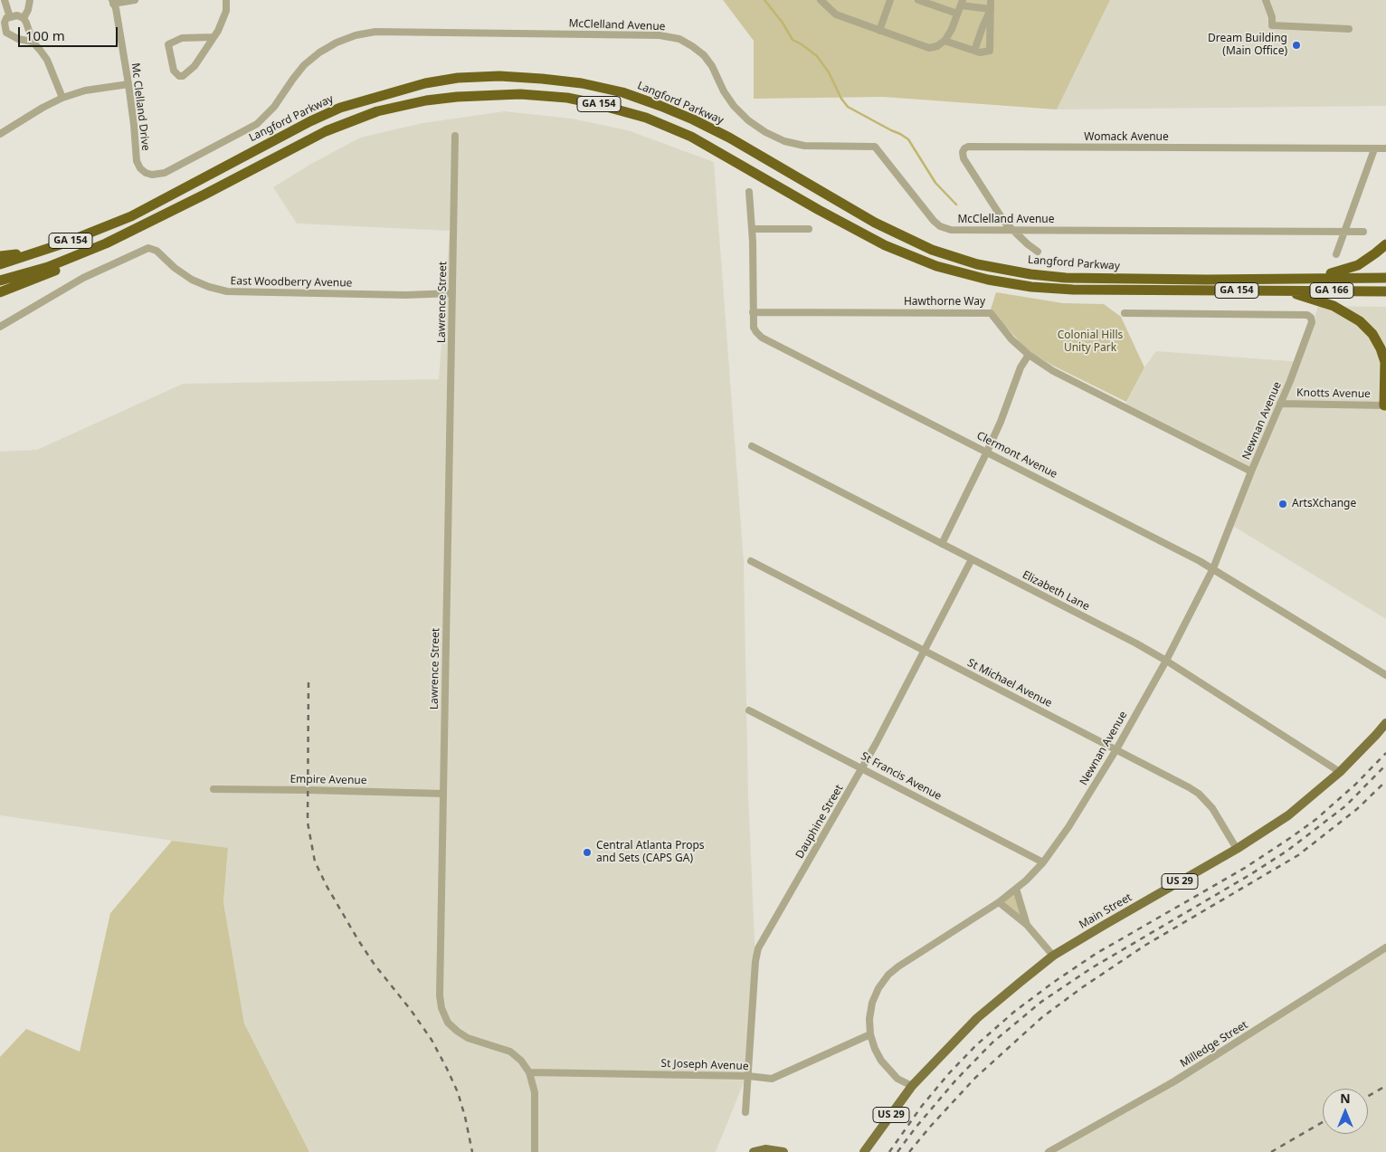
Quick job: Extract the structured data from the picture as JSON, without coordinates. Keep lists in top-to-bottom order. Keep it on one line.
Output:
{"streets":{"highway":["Langford Parkway","GA 154","GA 166"],"main road":["US 29","Main Street"],"street":["McClelland Avenue","Mc Clelland Drive","Womack Avenue","East Woodberry Avenue","Lawrence Street","Hawthorne Way","Knotts Avenue","Newnan Avenue","Clermont Avenue","Elizabeth Lane","St Michael Avenue","St Francis Avenue","Empire Avenue","Dauphine Street","Milledge Street","St Joseph Avenue"]},"crossings":[["McClelland Avenue","Mc Clelland Drive"],["McClelland Avenue","Womack Avenue"],["GA 154","GA 166"],["GA 154","Knotts Avenue"],["East Woodberry Avenue","Lawrence Street"],["Lawrence Street","Empire Avenue"],["Lawrence Street","St Joseph Avenue"],["Hawthorne Way","Newnan Avenue"],["Hawthorne Way","Clermont Avenue"],["Knotts Avenue","Newnan Avenue"],["Newnan Avenue","Clermont Avenue"],["Newnan Avenue","Elizabeth Lane"],["Newnan Avenue","St Michael Avenue"],["Newnan Avenue","St Francis Avenue"],["Newnan Avenue","Main Street"],["Newnan Avenue","St Joseph Avenue"],["Elizabeth Lane","Dauphine Street"],["Elizabeth Lane","Main Street"],["St Michael Avenue","Dauphine Street"],["St Michael Avenue","Main Street"],["St Francis Avenue","Dauphine Street"],["Dauphine Street","St Joseph Avenue"]],"parks":["Colonial Hills Unity Park"],"places":["Dream Building (Main Office)","ArtsXchange","Central Atlanta Props and Sets (CAPS GA)"],"scale_bar":"100 m","north":"top"}
